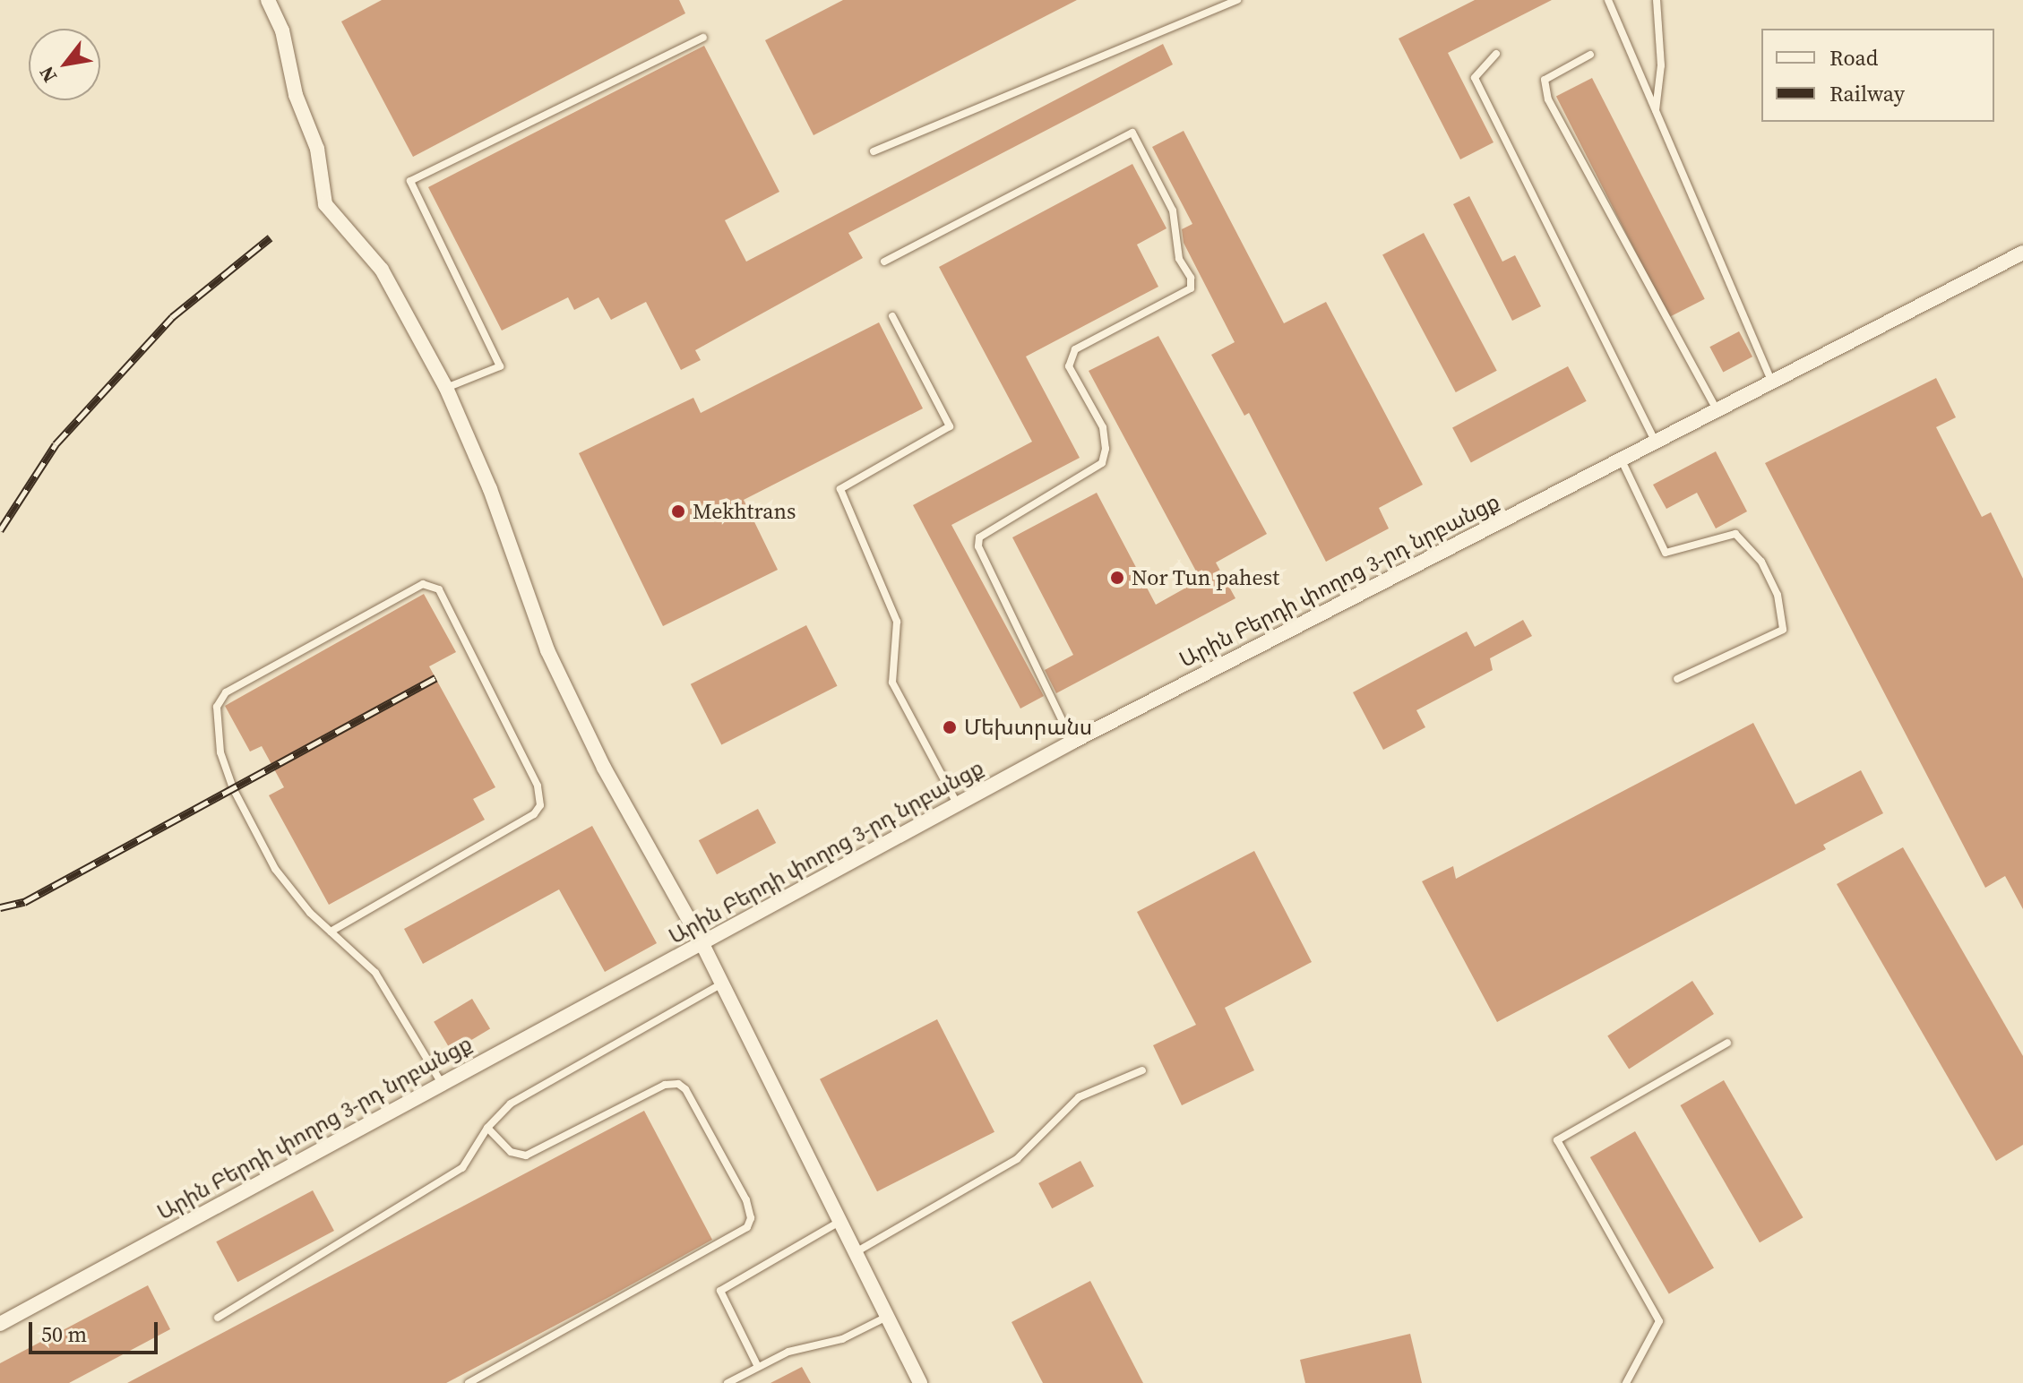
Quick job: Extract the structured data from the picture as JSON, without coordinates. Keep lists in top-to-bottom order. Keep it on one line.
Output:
{"streets":{"street":["Արին Բերդի փողոց 3-րդ նրբանցք"]},"places":["Mekhtrans","Nor Tun pahest","Մեխտրանս"],"legend":["Road","Railway"],"scale_bar":"50 m","north":"bottom left"}
